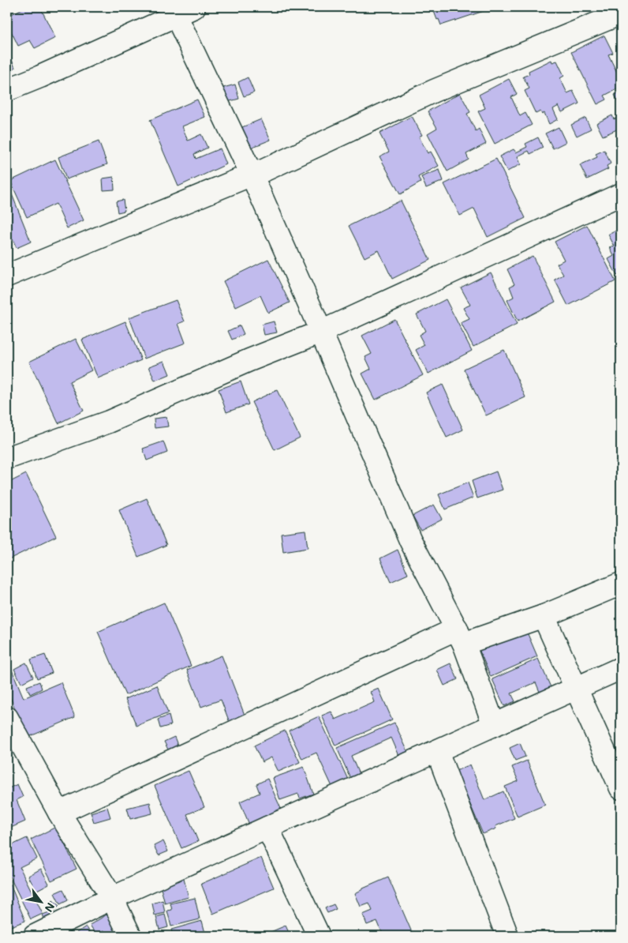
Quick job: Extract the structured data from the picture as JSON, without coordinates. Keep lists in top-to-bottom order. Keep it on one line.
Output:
{"north":"bottom right"}
